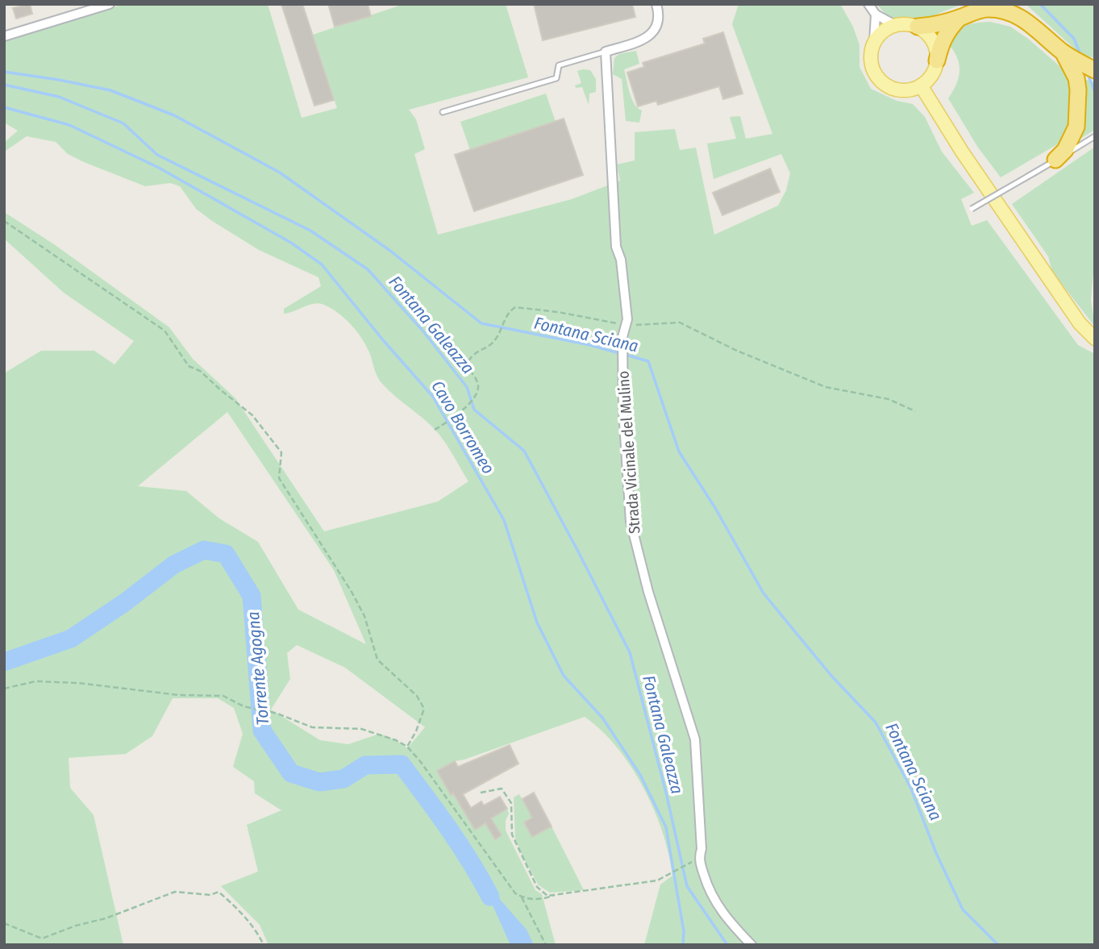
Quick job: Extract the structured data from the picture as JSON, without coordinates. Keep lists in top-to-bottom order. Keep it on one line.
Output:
{"streets":{"street":["Strada Vicinale del Mulino"]},"water":["Fontana Galeazza","Fontana Sciana","Cavo Borromeo","Torrente Agogna"]}
